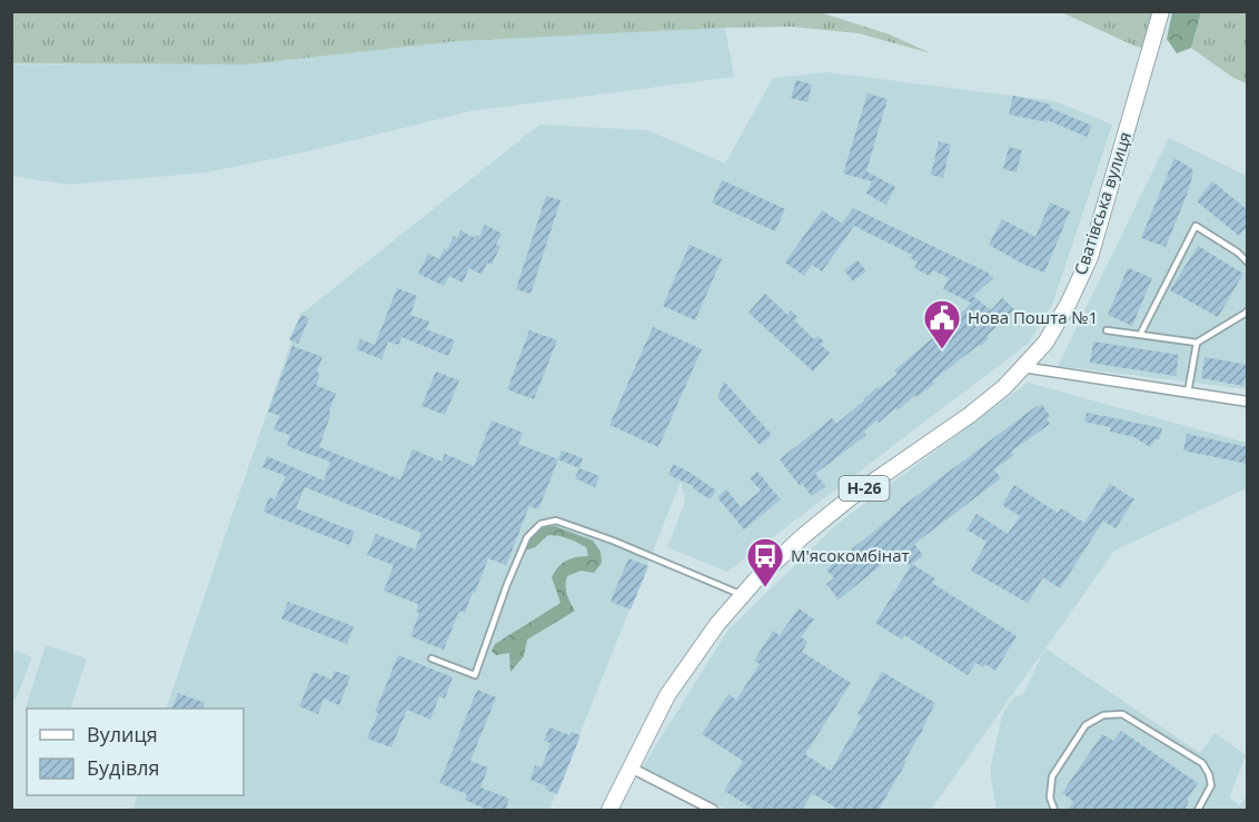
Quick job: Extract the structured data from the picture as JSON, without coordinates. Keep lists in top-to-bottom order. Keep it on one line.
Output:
{"streets":{"main road":["Сватівська вулиця","Н-26"]},"places":{"public building":["Нова Пошта №1"],"bus stop":["М'ясокомбінат"]},"legend":["Вулиця","Будівля"]}
